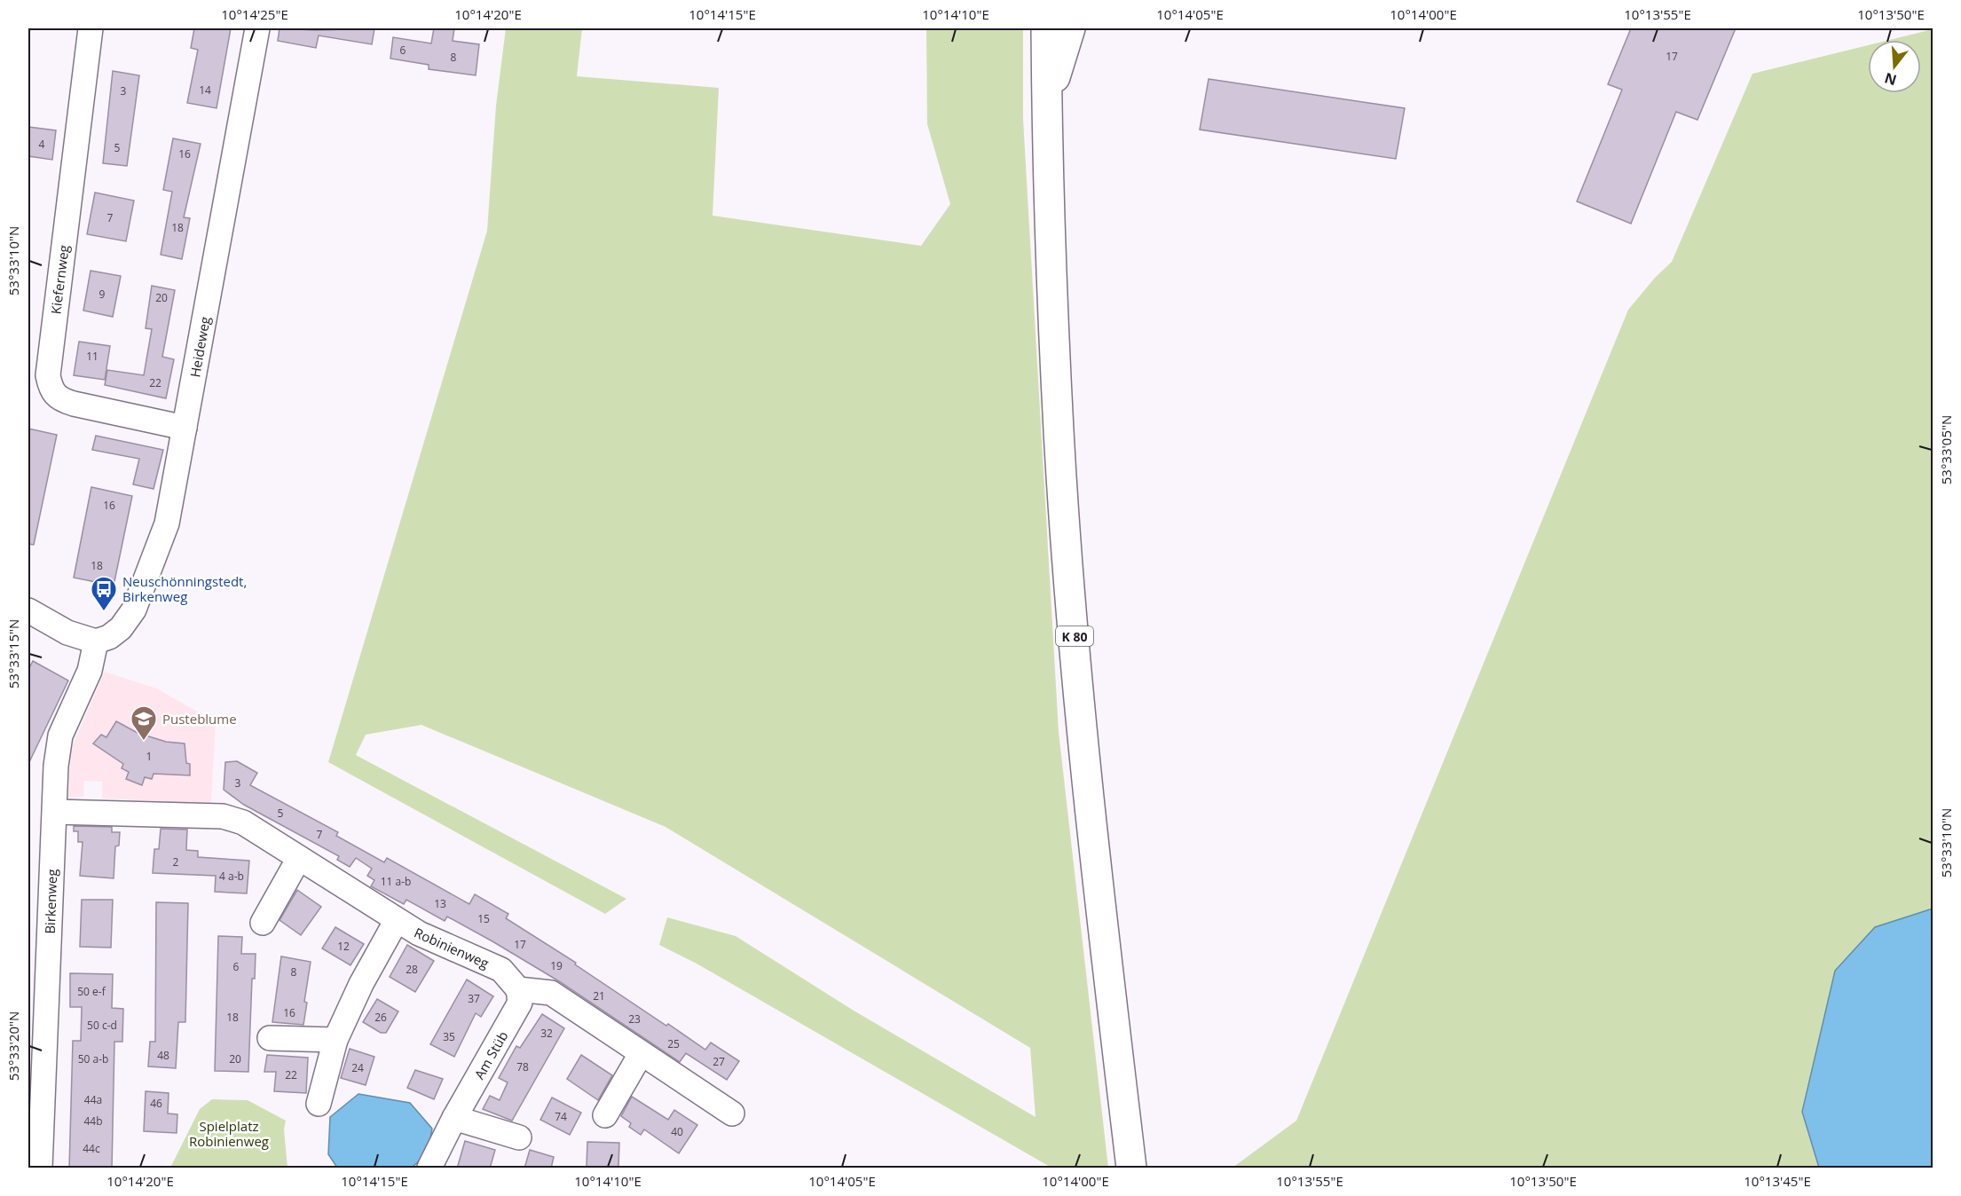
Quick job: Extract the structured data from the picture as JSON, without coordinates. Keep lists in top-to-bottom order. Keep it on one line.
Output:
{"streets":{"highway":["K 80"],"street":["Kiefernweg","Heideweg","Birkenweg","Robinienweg","Am Stüb"]},"crossings":[["Kiefernweg","Heideweg"],["Heideweg","Birkenweg"],["Birkenweg","Robinienweg"],["Robinienweg","Am Stüb"]],"parks":["Spielplatz Robinienweg"],"places":{"bus stop":["Neuschönningstedt, Birkenweg"],"school or university":["Pusteblume"]},"house_numbers":["6","17","8","14","3","4","5","16","7","18","9","20","11","22","16","18","1","3","5","7","2","4 a-b","11 a-b","13","15","17","12","19","6","28","8","50 e-f","21","37","16","18","26","23","50 c-d","32","35","25","48","50 a-b","20","27","78","24","22","44a","46","74","44b","40","44c"],"north":"bottom","coordinates":["10°14'25\"E","10°14'20\"E","10°14'15\"E","10°14'10\"E","10°14'05\"E","10°14'00\"E","10°13'55\"E","10°13'50\"E","53°33'10\"N","53°33'05\"N","53°33'15\"N","53°33'20\"N","10°13'45\"E"]}
